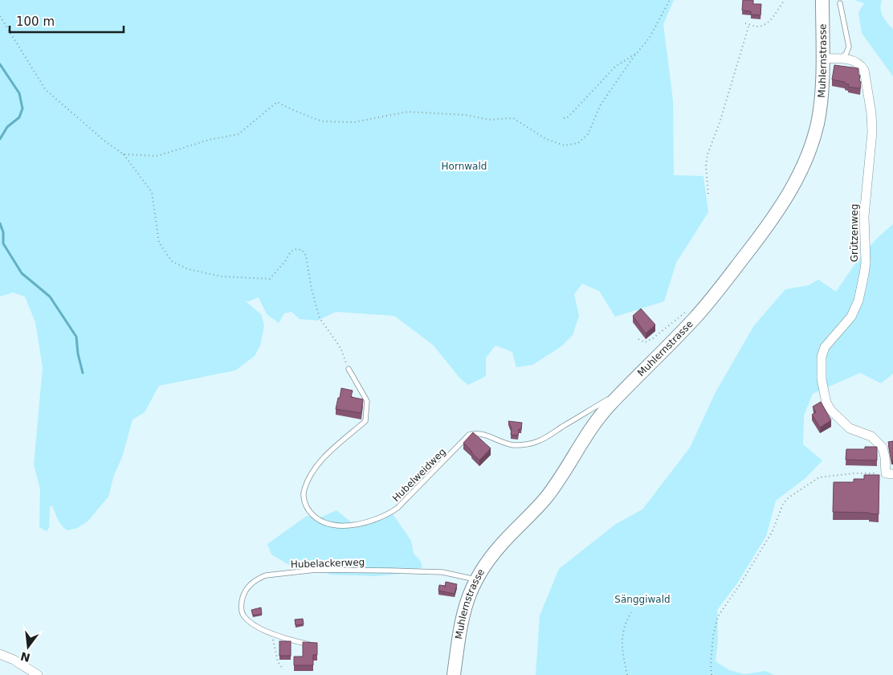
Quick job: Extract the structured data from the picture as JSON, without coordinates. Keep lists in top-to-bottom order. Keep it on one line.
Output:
{"streets":{"street":["Muhlernstrasse","Grützenweg"],"lane":["Hubelweidweg","Hubelackerweg"]},"crossings":[["Muhlernstrasse","Grützenweg"],["Muhlernstrasse","Hubelweidweg"],["Muhlernstrasse","Hubelackerweg"]],"parks":["Hornwald","Sänggiwald"],"scale_bar":"100 m","north":"bottom"}
